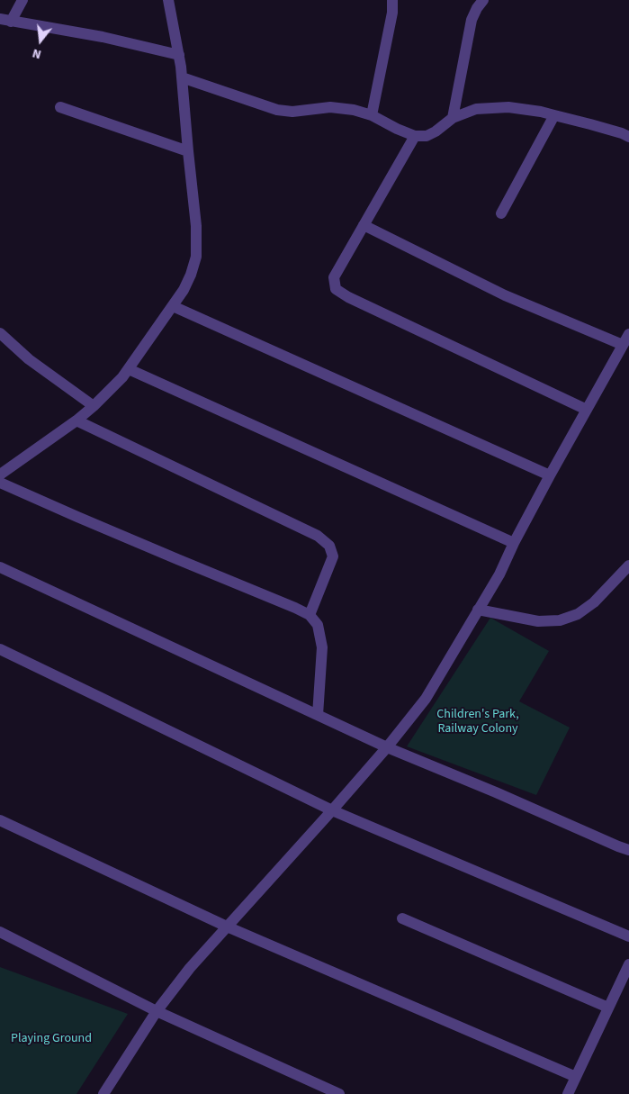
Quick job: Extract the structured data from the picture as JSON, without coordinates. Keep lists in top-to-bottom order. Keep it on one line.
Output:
{"parks":["Children's Park, Railway Colony","Playing Ground"],"north":"bottom"}
